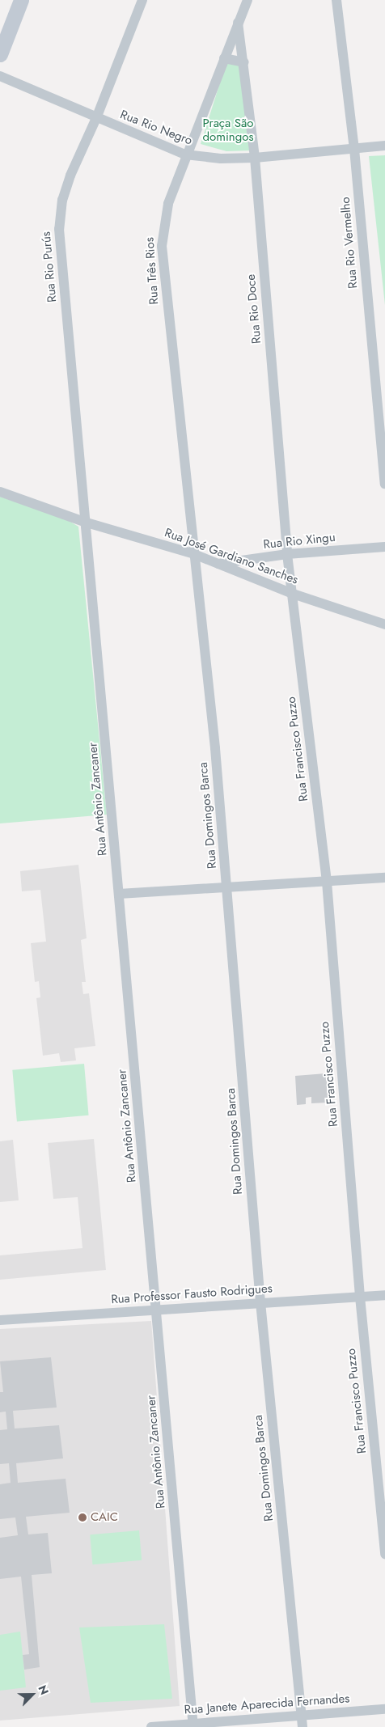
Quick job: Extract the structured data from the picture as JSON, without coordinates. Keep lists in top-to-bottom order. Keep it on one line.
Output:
{"streets":{"street":["Rua Rio Negro","Rua Rio Vermelho","Rua Rio Purús","Rua Três Rios","Rua Rio Doce","Rua Rio Xingu","Rua José Gardiano Sanches","Rua Francisco Puzzo","Rua Antônio Zancaner","Rua Domingos Barca","Rua Professor Fausto Rodrigues","Rua Janete Aparecida Fernandes"]},"crossings":[["Rua Rio Negro","Rua Rio Vermelho"],["Rua Rio Negro","Rua Rio Purús"],["Rua Rio Negro","Rua Três Rios"],["Rua Rio Negro","Rua Rio Doce"],["Rua Rio Purús","Rua José Gardiano Sanches"],["Rua Rio Purús","Rua Antônio Zancaner"],["Rua Três Rios","Rua Rio Doce"],["Rua Três Rios","Rua José Gardiano Sanches"],["Rua Três Rios","Rua Domingos Barca"],["Rua Rio Doce","Rua Rio Xingu"],["Rua Rio Doce","Rua José Gardiano Sanches"],["Rua Rio Doce","Rua Francisco Puzzo"],["Rua Rio Xingu","Rua José Gardiano Sanches"],["Rua José Gardiano Sanches","Rua Francisco Puzzo"],["Rua José Gardiano Sanches","Rua Antônio Zancaner"],["Rua José Gardiano Sanches","Rua Domingos Barca"],["Rua Francisco Puzzo","Rua Professor Fausto Rodrigues"],["Rua Antônio Zancaner","Rua Professor Fausto Rodrigues"],["Rua Antônio Zancaner","Rua Janete Aparecida Fernandes"],["Rua Domingos Barca","Rua Professor Fausto Rodrigues"],["Rua Domingos Barca","Rua Janete Aparecida Fernandes"]],"parks":["Praça São domingos"],"places":["CAIC"],"north":"top right"}
